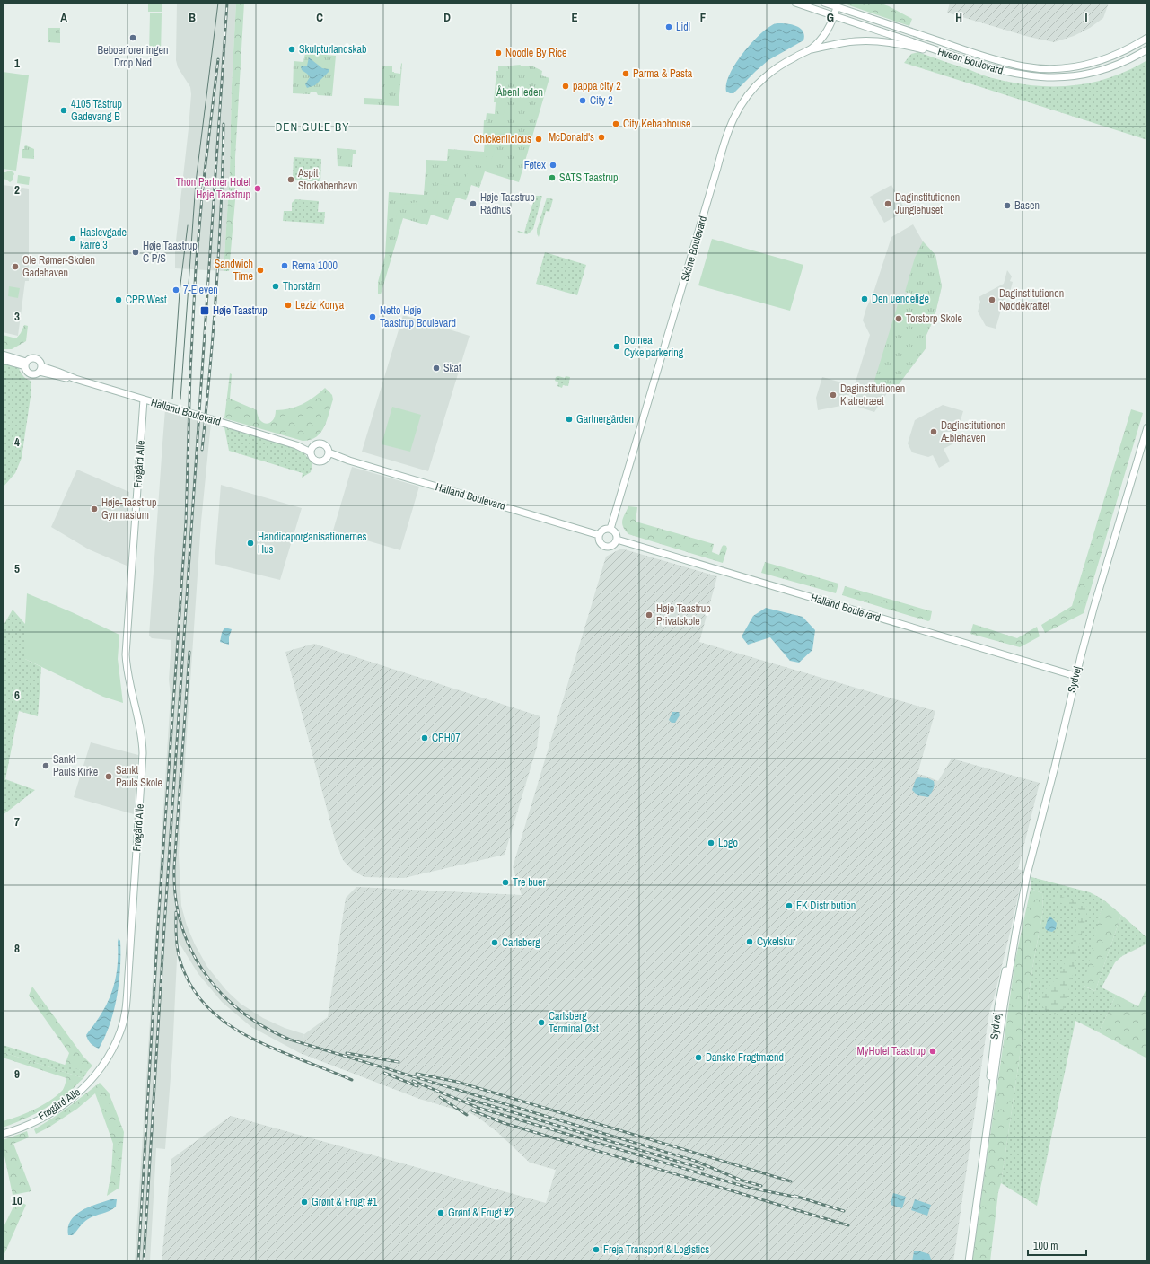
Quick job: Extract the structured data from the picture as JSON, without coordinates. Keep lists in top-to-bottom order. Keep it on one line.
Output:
{"streets":{"street":["Hveen Boulevard","Skåne Boulevard","Halland Boulevard","Frøgård Alle","Sydvej"]},"crossings":[["Hveen Boulevard","Skåne Boulevard"],["Skåne Boulevard","Halland Boulevard"],["Halland Boulevard","Frøgård Alle"],["Halland Boulevard","Sydvej"]],"districts":["DEN GULE BY"],"parks":["ÅbenHeden"],"places":{"other":["Lidl","Beboerforeningen Drop Ned","Skulpturlandskab","Noodle By Rice","Parma & Pasta","pappa city 2","City 2","4105 Tåstrup Gadevang B","City Kebabhouse","McDonald's","Chickenlicious","Føtex","SATS Taastrup","Aspit Storkøbenhavn","Thon Partner Hotel Høje Taastrup","Høje Taastrup Rådhus","Daginstitutionen Junglehuset","Basen","Haslevgade karré 3","Høje Taastrup C P/S","Rema 1000","Ole Rømer-Skolen Gadehaven","Sandwich Time","Thorstårn","7-Eleven","Den uendelige","CPR West","Daginstitutionen Nøddekrattet","Leziz Konya","Netto Høje Taastrup Boulevard","Torstorp Skole","Domea Cykelparkering","Skat","Daginstitutionen Klatretræet","Gartnergården","Daginstitutionen Æblehaven","Høje-Taastrup Gymnasium","Handicaporganisationernes Hus","Høje Taastrup Privatskole","CPH07","Sankt Pauls Kirke","Sankt Pauls Skole","Logo","Tre buer","FK Distribution","Cykelskur","Carlsberg","Carlsberg Terminal Øst","MyHotel Taastrup","Danske Fragtmænd","Grønt & Frugt #1","Grønt & Frugt #2","Freja Transport & Logistics"],"transit":["Høje Taastrup"]},"scale_bar":"100 m","grid":{"columns":["A","B","C","D","E","F","G","H","I"],"rows":["1","2","3","4","5","6","7","8","9","10"]}}
